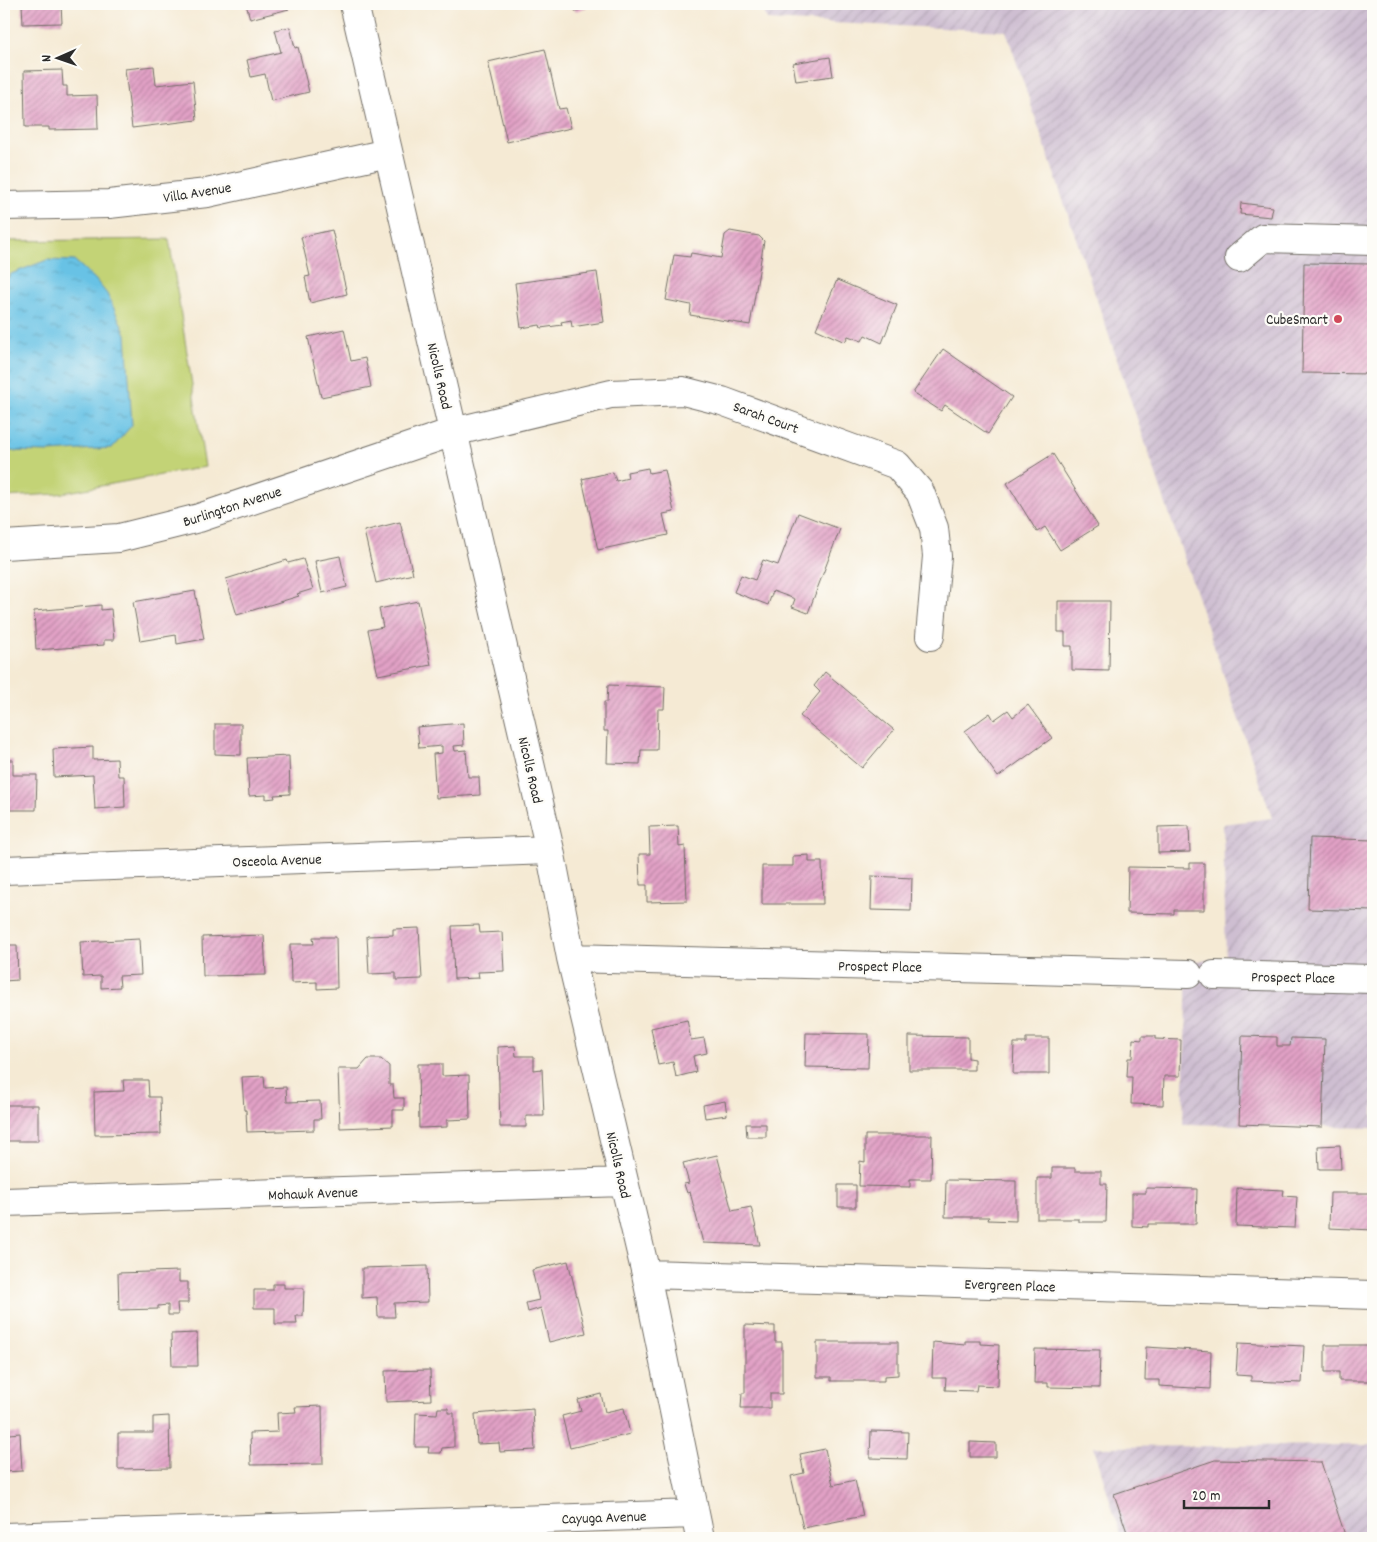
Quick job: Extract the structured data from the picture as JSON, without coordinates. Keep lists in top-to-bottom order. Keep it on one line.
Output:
{"streets":{"street":["Villa Avenue","Nicolls Road","Sarah Court","Burlington Avenue","Osceola Avenue","Prospect Place","Mohawk Avenue","Evergreen Place","Cayuga Avenue"]},"crossings":[["Villa Avenue","Nicolls Road"],["Nicolls Road","Sarah Court"],["Nicolls Road","Burlington Avenue"],["Nicolls Road","Osceola Avenue"],["Nicolls Road","Prospect Place"],["Nicolls Road","Mohawk Avenue"],["Nicolls Road","Evergreen Place"],["Nicolls Road","Cayuga Avenue"],["Sarah Court","Burlington Avenue"]],"places":["CubeSmart"],"scale_bar":"20 m","north":"left"}
